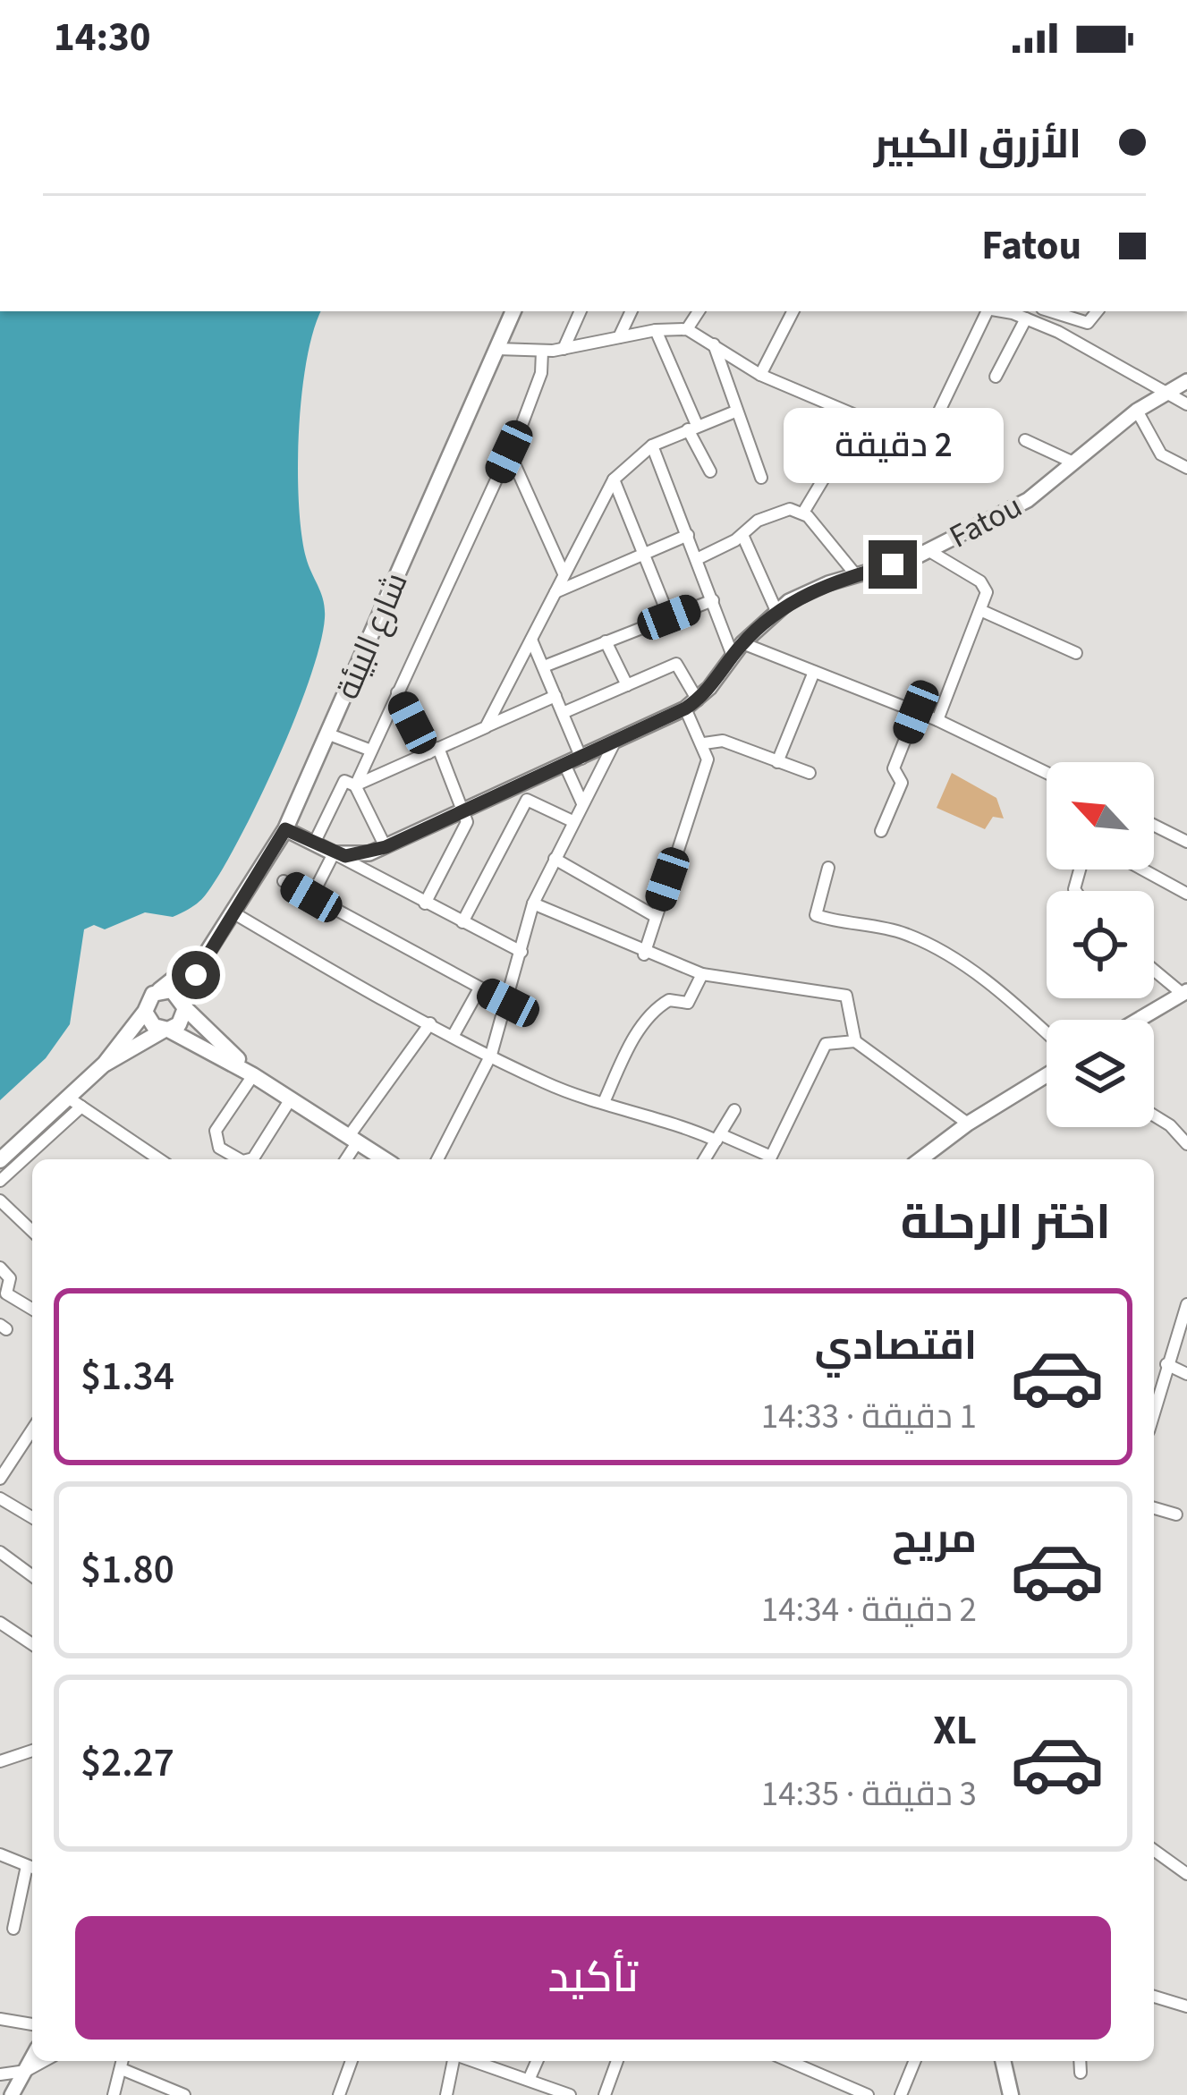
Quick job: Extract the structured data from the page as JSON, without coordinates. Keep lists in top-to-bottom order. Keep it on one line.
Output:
{"streets":{"main road":["شارع البيئة"],"street":["Fatou"]},"north":"top left","page":{"status":"14:30","banner":["الأزرق الكبير","Fatou"],"bubble":"2 دقيقة","heading":"اختر الرحلة","list":[{"name":"اقتصادي","note":"1 دقيقة · 14:33","value":"$1.34"},{"name":"مريح","note":"2 دقيقة · 14:34","value":"$1.80"},{"name":"XL","note":"3 دقيقة · 14:35","value":"$2.27"}],"buttons":"تأكيد"}}
